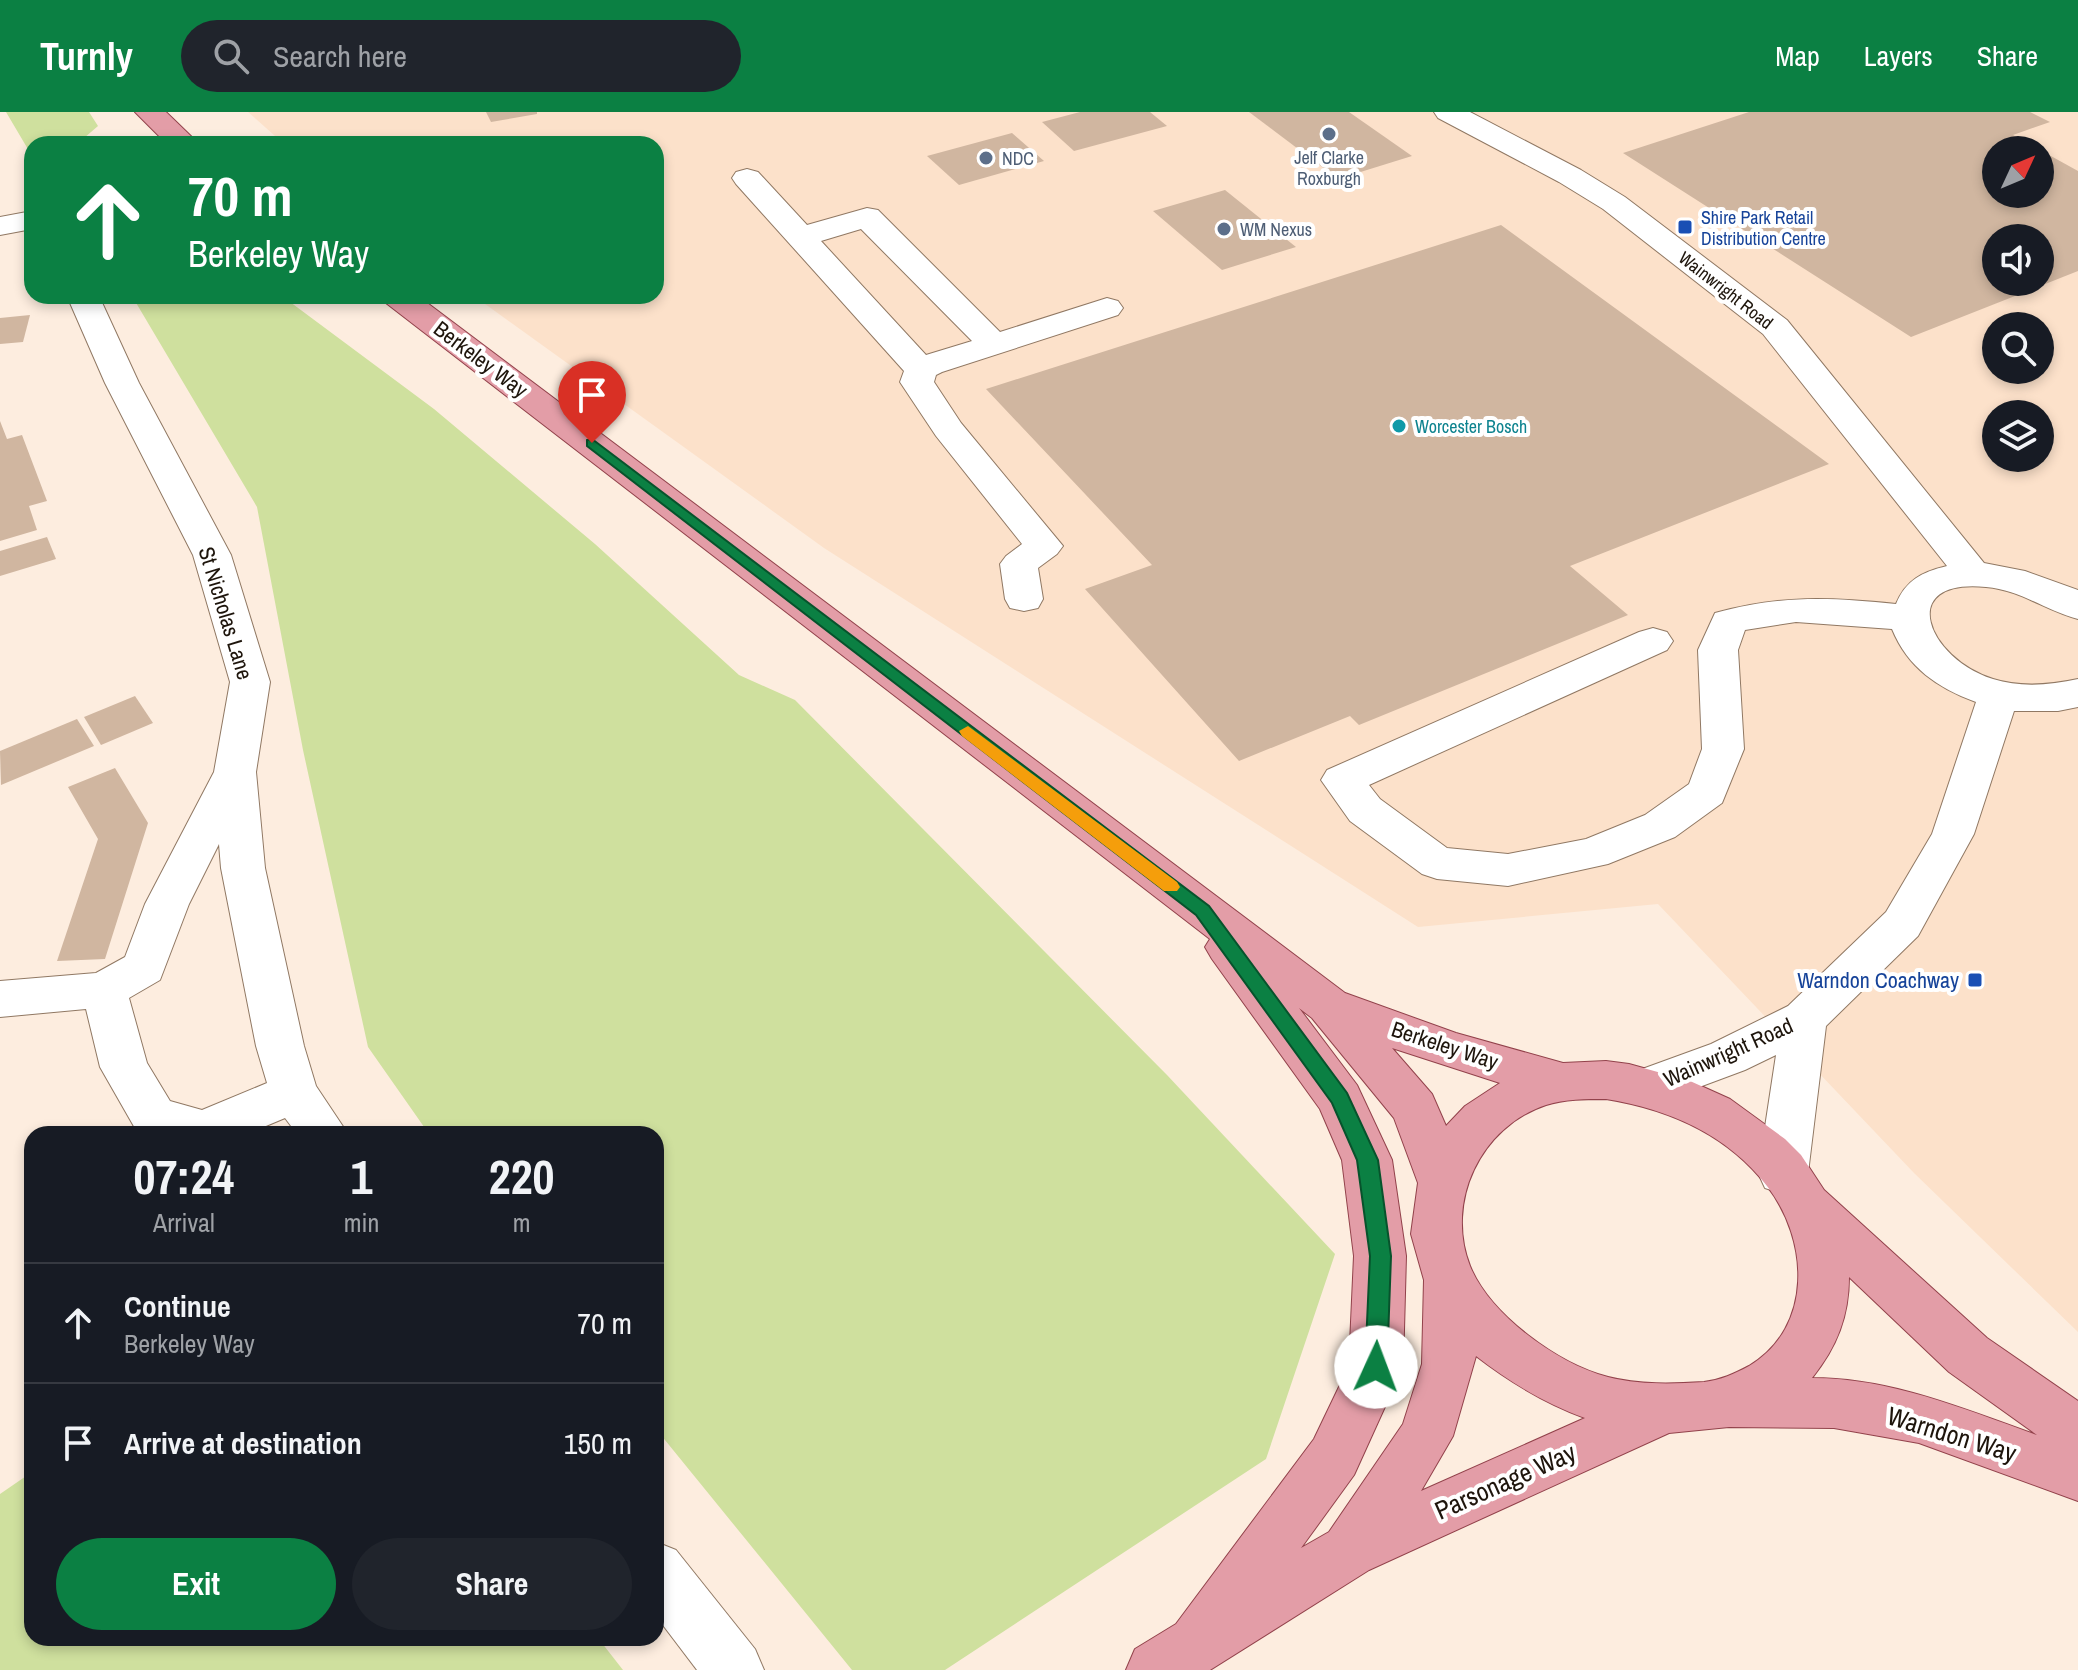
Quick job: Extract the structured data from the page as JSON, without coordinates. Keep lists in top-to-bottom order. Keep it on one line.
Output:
{"streets":{"main road":["Berkeley Way","Warndon Way","Parsonage Way"],"street":["Wainwright Road","St Nicholas Lane"]},"crossings":[["Warndon Way","Parsonage Way"]],"places":{"other":["Jelf Clarke Roxburgh","NDC","WM Nexus","Worcester Bosch"],"transit":["Shire Park Retail Distribution Centre","Warndon Coachway"]},"north":"top right","page":{"header":"Turnly","search":"Search here","nav":["Map","Layers","Share"],"turn":["70 m","Berkeley Way"],"eta":["07:24","Arrival","1","min","220","m"],"list":[{"name":"Continue","note":"Berkeley Way","value":"70 m"},{"name":"Arrive at destination","value":"150 m"}],"buttons":["Exit","Share"]}}
